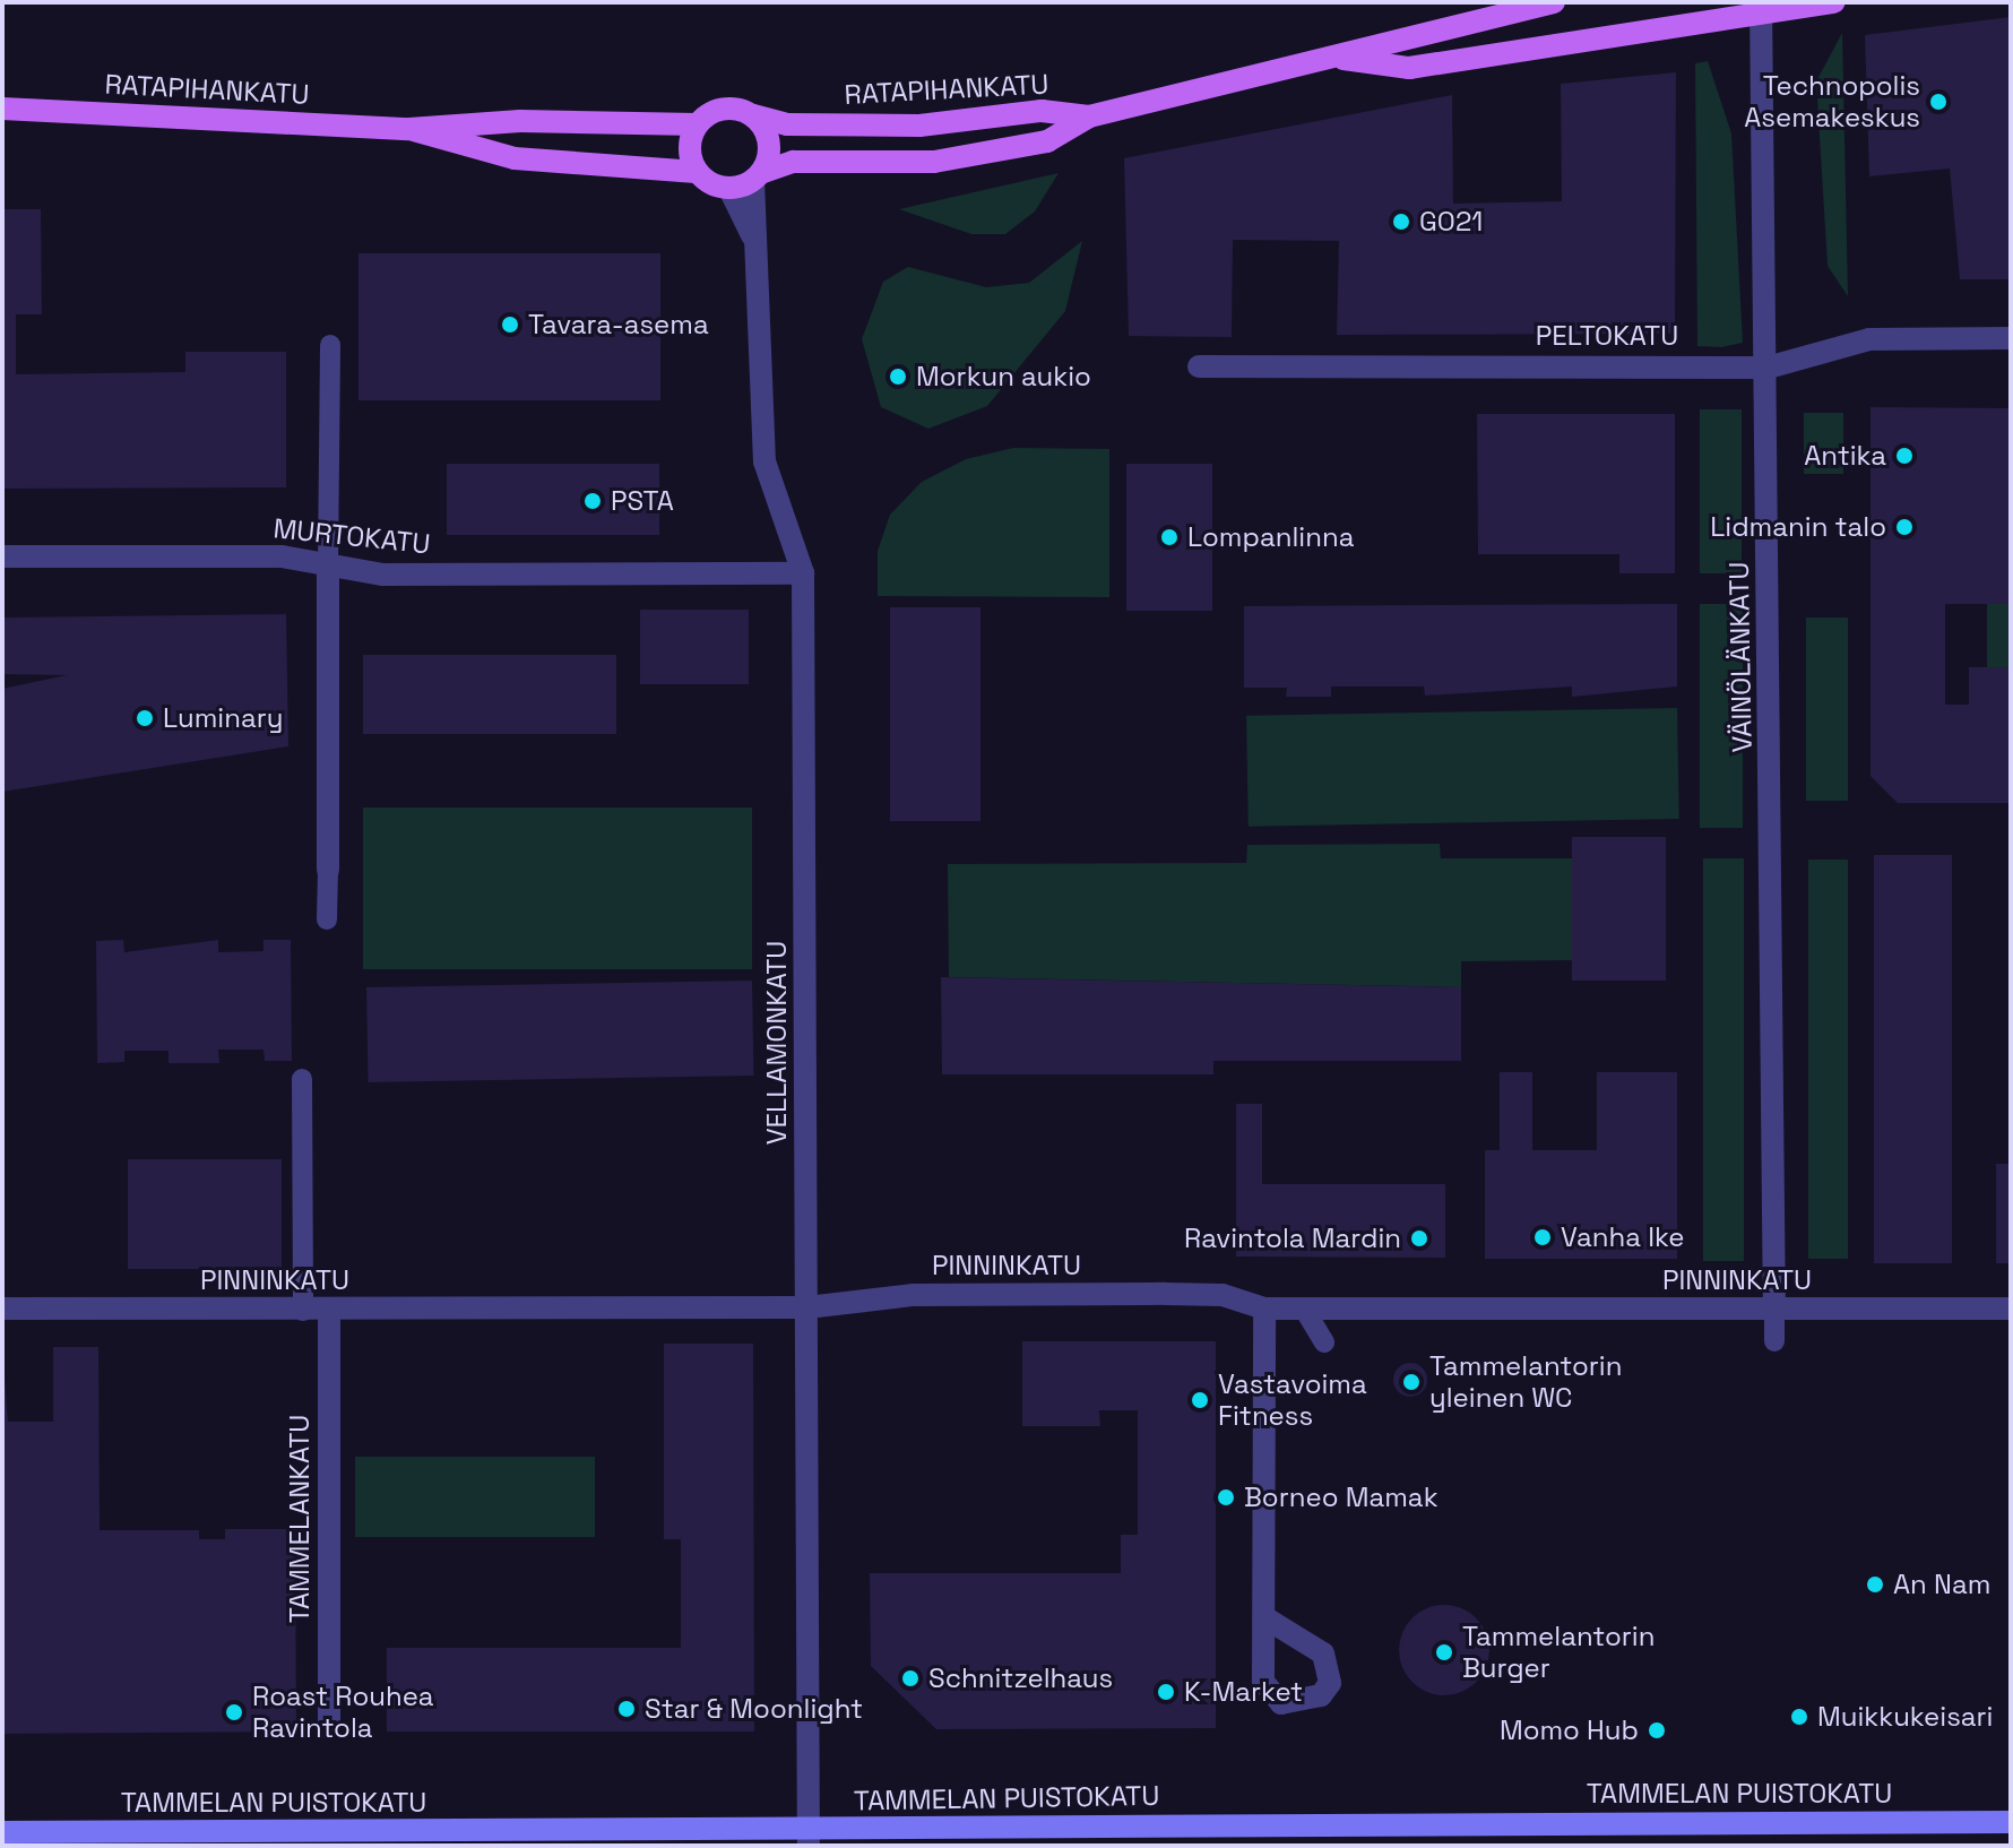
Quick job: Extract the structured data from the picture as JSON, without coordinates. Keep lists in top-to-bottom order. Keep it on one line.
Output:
{"streets":{"main road":["RATAPIHANKATU","TAMMELAN PUISTOKATU"],"street":["PELTOKATU","MURTOKATU","VÄINÖLÄNKATU","VELLAMONKATU","PINNINKATU","TAMMELANKATU"]},"crossings":[["RATAPIHANKATU","VÄINÖLÄNKATU"],["RATAPIHANKATU","VELLAMONKATU"],["PELTOKATU","VÄINÖLÄNKATU"],["MURTOKATU","VELLAMONKATU"],["VÄINÖLÄNKATU","PINNINKATU"],["VELLAMONKATU","PINNINKATU"],["VELLAMONKATU","TAMMELAN PUISTOKATU"],["PINNINKATU","TAMMELANKATU"]],"places":["Technopolis Asemakeskus","GO21","Tavara-asema","Morkun aukio","Antika","PSTA","Lidmanin talo","Lompanlinna","Luminary","Vanha Ike","Ravintola Mardin","Tammelantorin yleinen WC","Vastavoima Fitness","Borneo Mamak","An Nam","Tammelantorin Burger","Schnitzelhaus","K-Market","Star & Moonlight","Roast Rouhea Ravintola","Muikkukeisari","Momo Hub"]}
